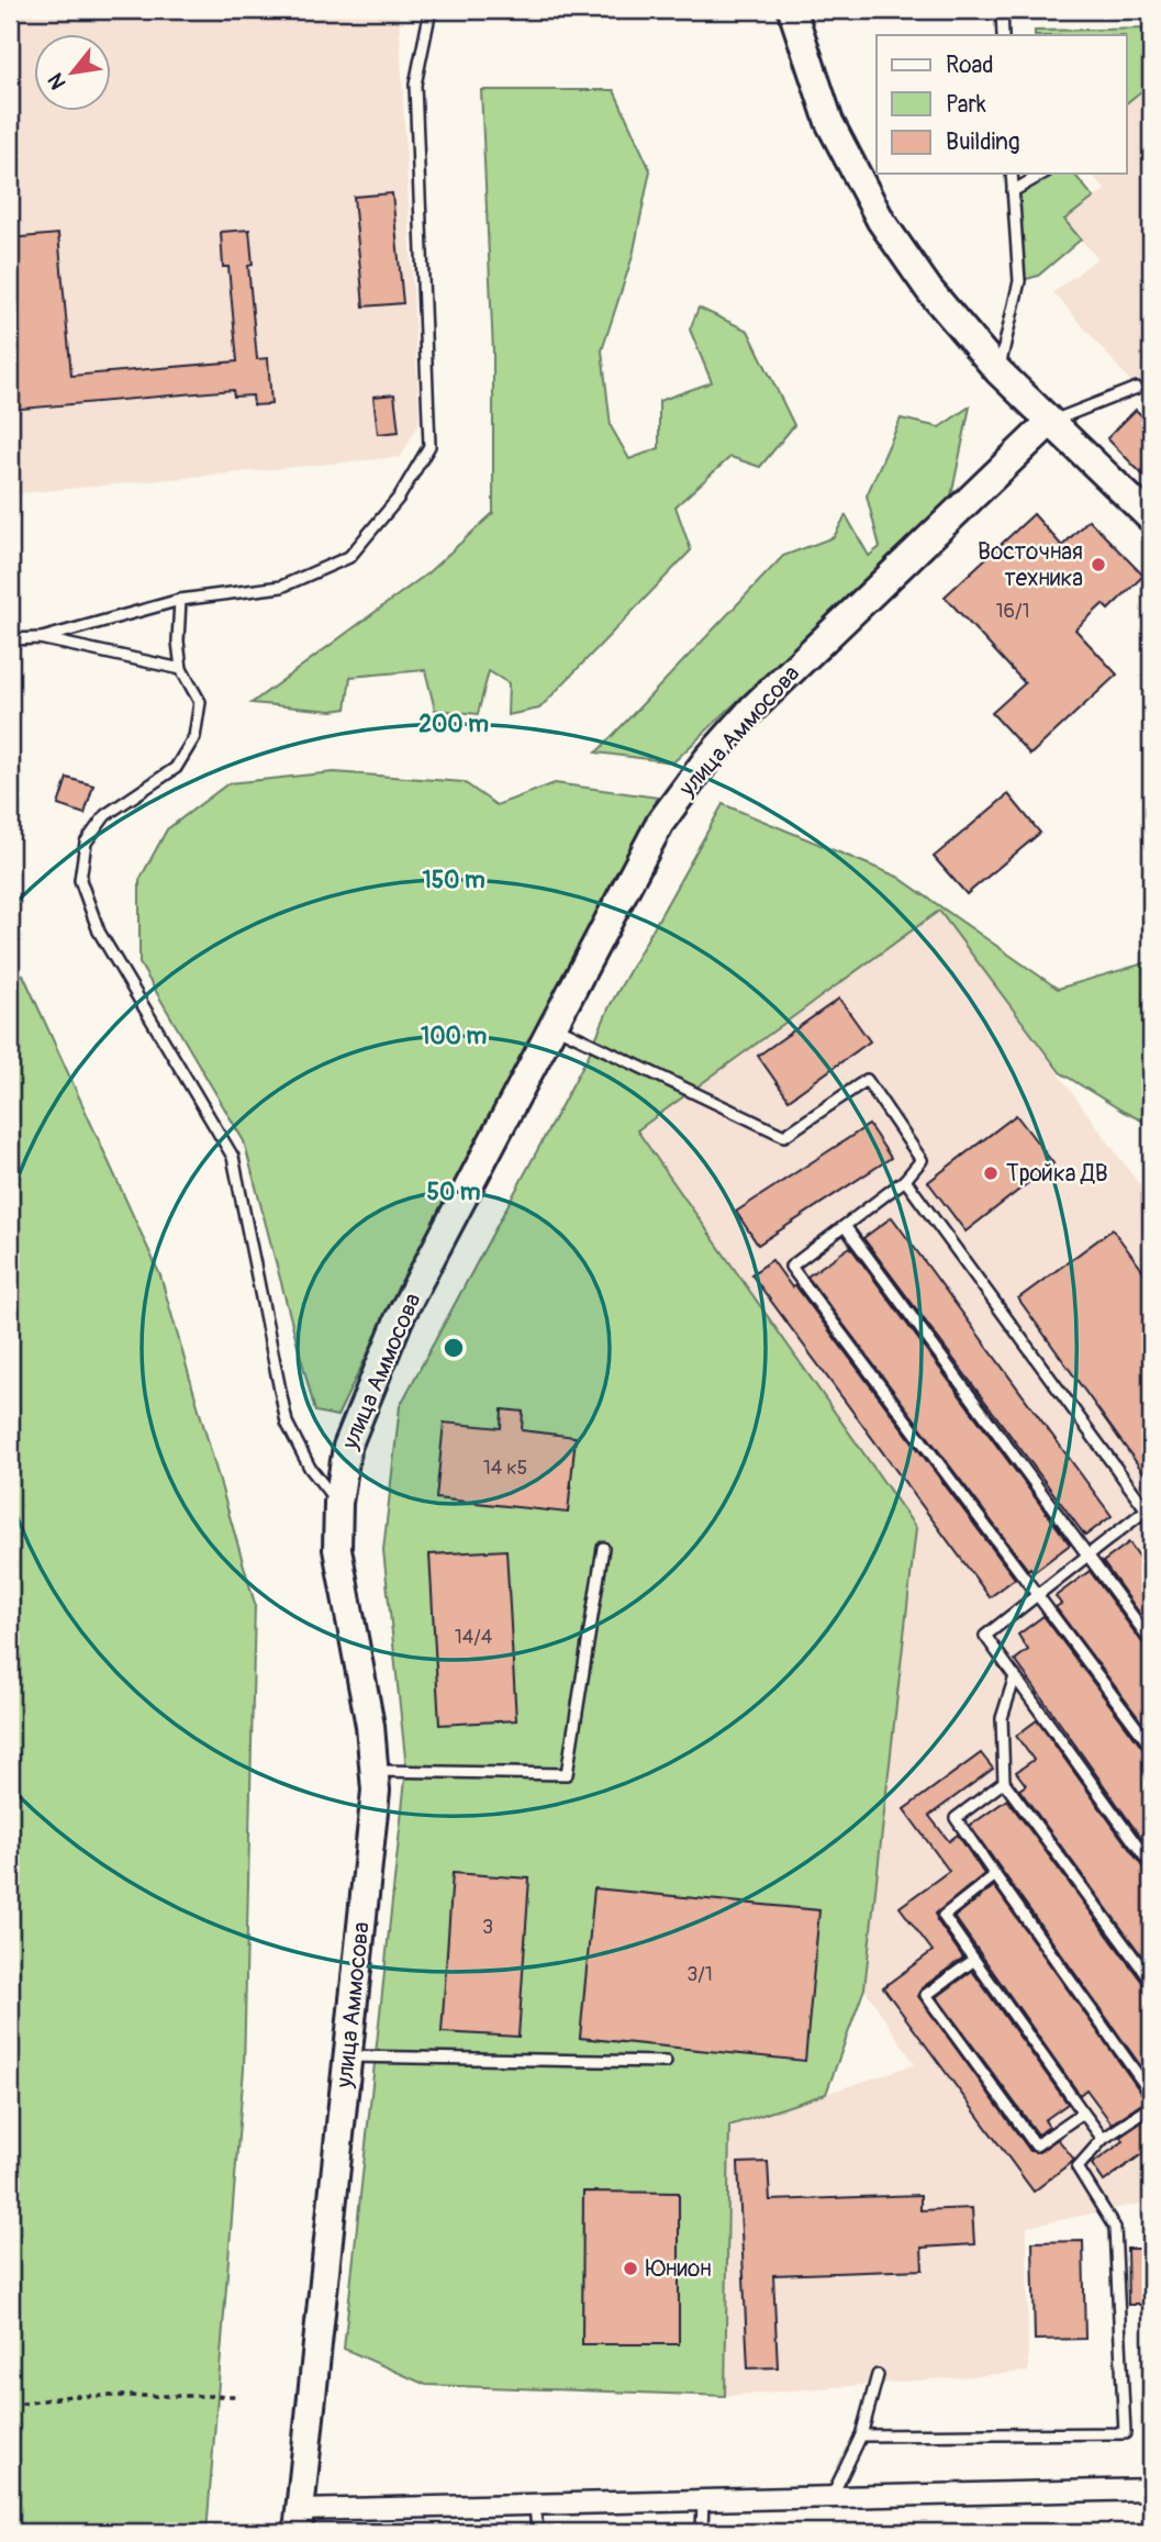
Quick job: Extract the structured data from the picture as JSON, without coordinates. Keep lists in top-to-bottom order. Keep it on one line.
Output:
{"streets":{"street":["улица Аммосова"]},"places":["Восточная техника","Тройка ДВ","Юнион"],"house_numbers":["16/1","14 к5","14/4","3","3/1"],"legend":["Road","Park","Building"],"north":"bottom left","rings":["200 m","150 m","100 m","50 m"]}
